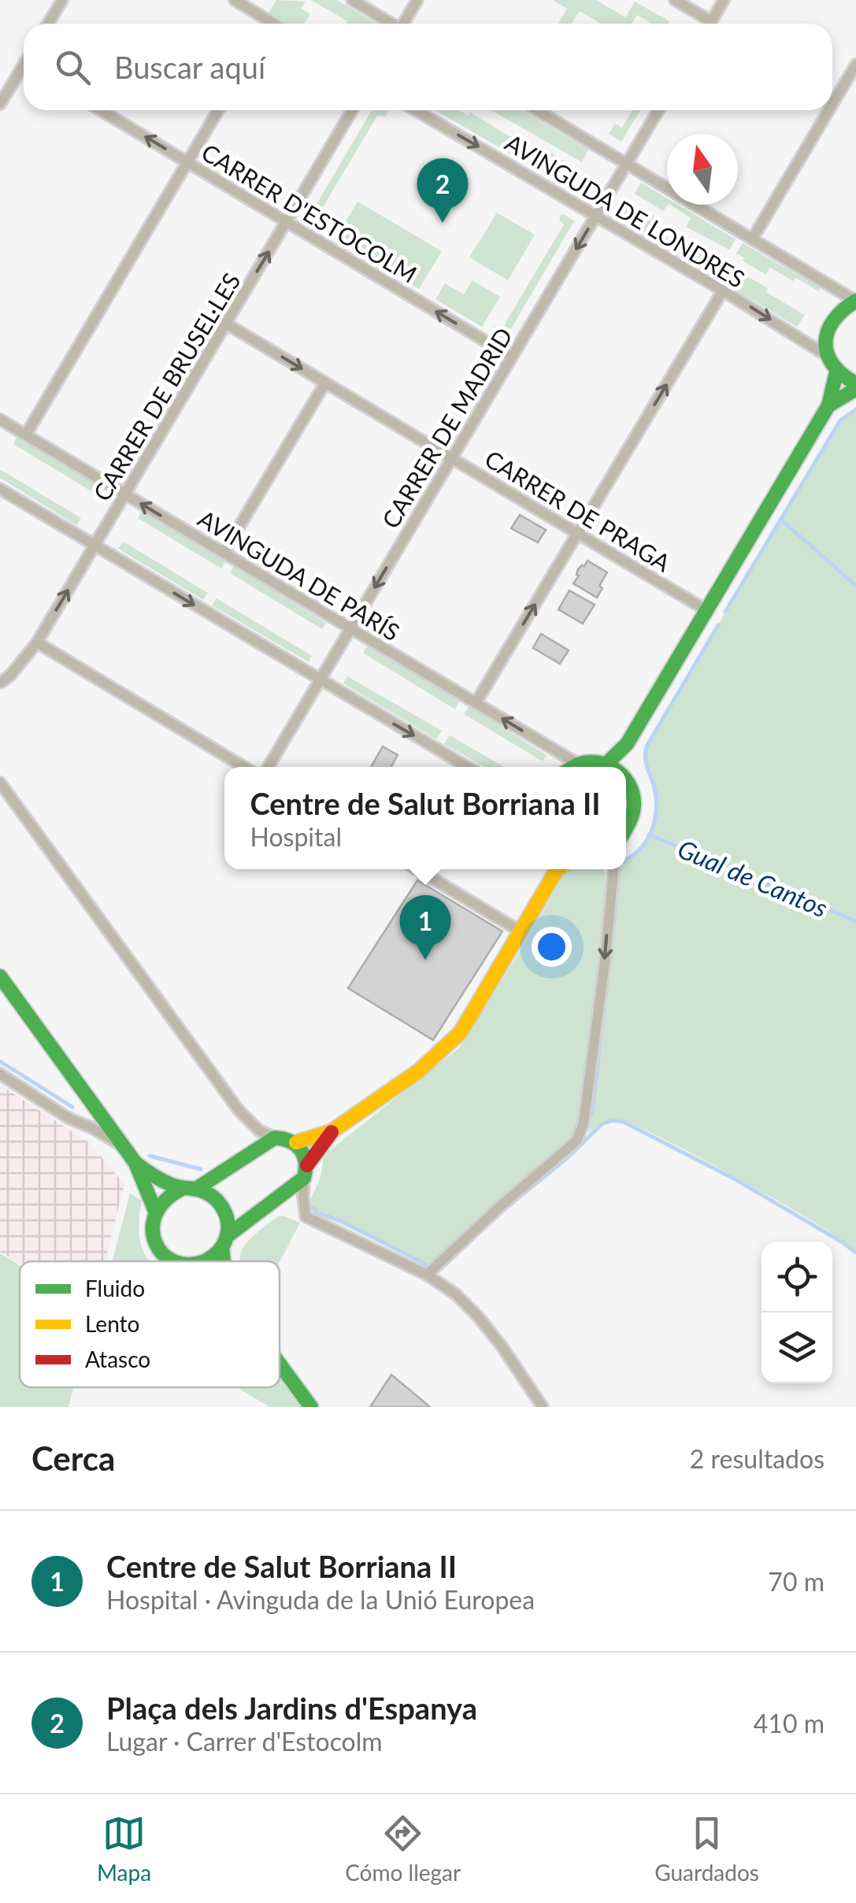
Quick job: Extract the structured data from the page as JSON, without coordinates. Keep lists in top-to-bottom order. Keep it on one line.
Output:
{"streets":{"street":["AVINGUDA DE LONDRES","CARRER D'ESTOCOLM","CARRER DE BRUSEL·LES","CARRER DE MADRID","CARRER DE PRAGA","AVINGUDA DE PARÍS"]},"crossings":[["AVINGUDA DE LONDRES","CARRER DE MADRID"],["CARRER D'ESTOCOLM","CARRER DE BRUSEL·LES"],["CARRER D'ESTOCOLM","CARRER DE MADRID"],["CARRER DE BRUSEL·LES","CARRER DE PRAGA"],["CARRER DE BRUSEL·LES","AVINGUDA DE PARÍS"],["CARRER DE MADRID","CARRER DE PRAGA"],["CARRER DE MADRID","AVINGUDA DE PARÍS"]],"one_way":["CARRER D'ESTOCOLM","CARRER DE MADRID"],"water":["Gual de Cantos"],"legend":["Fluido","Lento","Atasco"],"north":"top","page":{"search":"Buscar aquí","pins":["2","1"],"popup":["Centre de Salut Borriana II","Hospital"],"heading":["Cerca","2 resultados"],"list":[{"mark":"1","name":"Centre de Salut Borriana II","note":"Hospital · Avinguda de la Unió Europea","value":"70 m"},{"mark":"2","name":"Plaça dels Jardins d'Espanya","note":"Lugar · Carrer d'Estocolm","value":"410 m"}],"nav":["Mapa","Cómo llegar","Guardados"]}}
